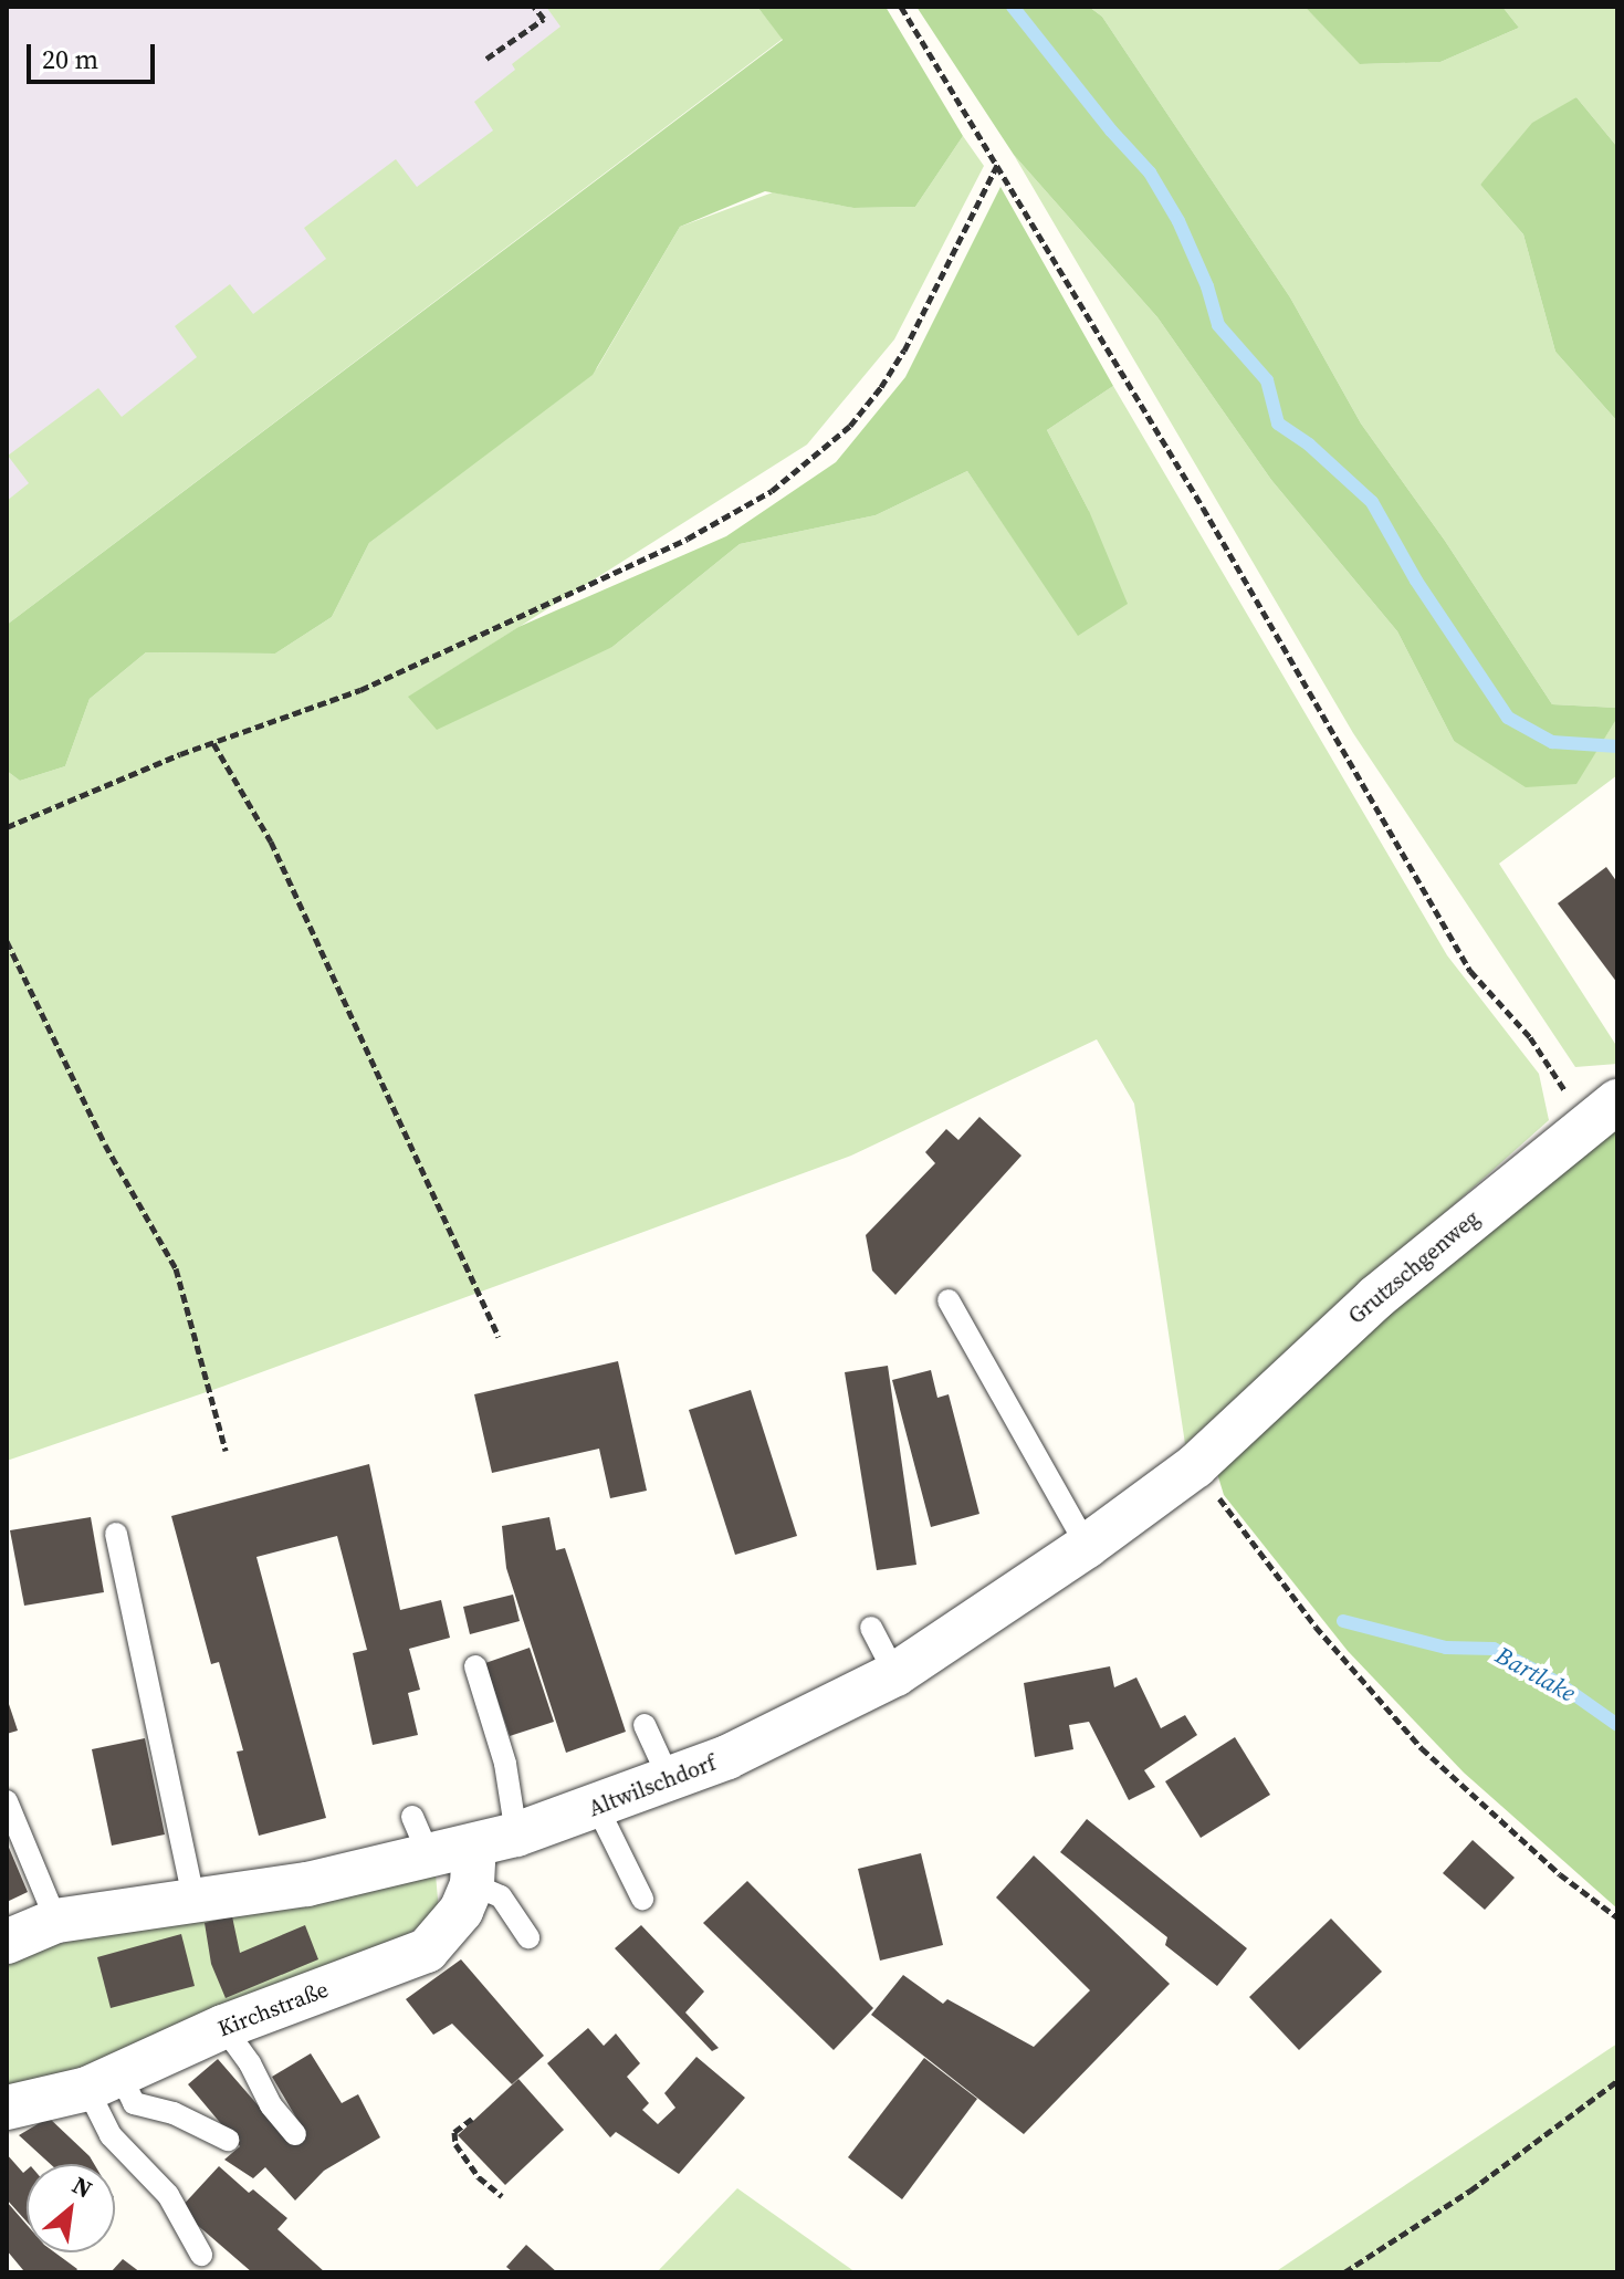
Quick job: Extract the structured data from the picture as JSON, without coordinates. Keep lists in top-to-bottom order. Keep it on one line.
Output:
{"streets":{"street":["Grutzschgenweg","Altwilschdorf","Kirchstraße"]},"crossings":[["Grutzschgenweg","Altwilschdorf"],["Altwilschdorf","Kirchstraße"]],"water":["Bartlake"],"scale_bar":"20 m","north":"top right"}
